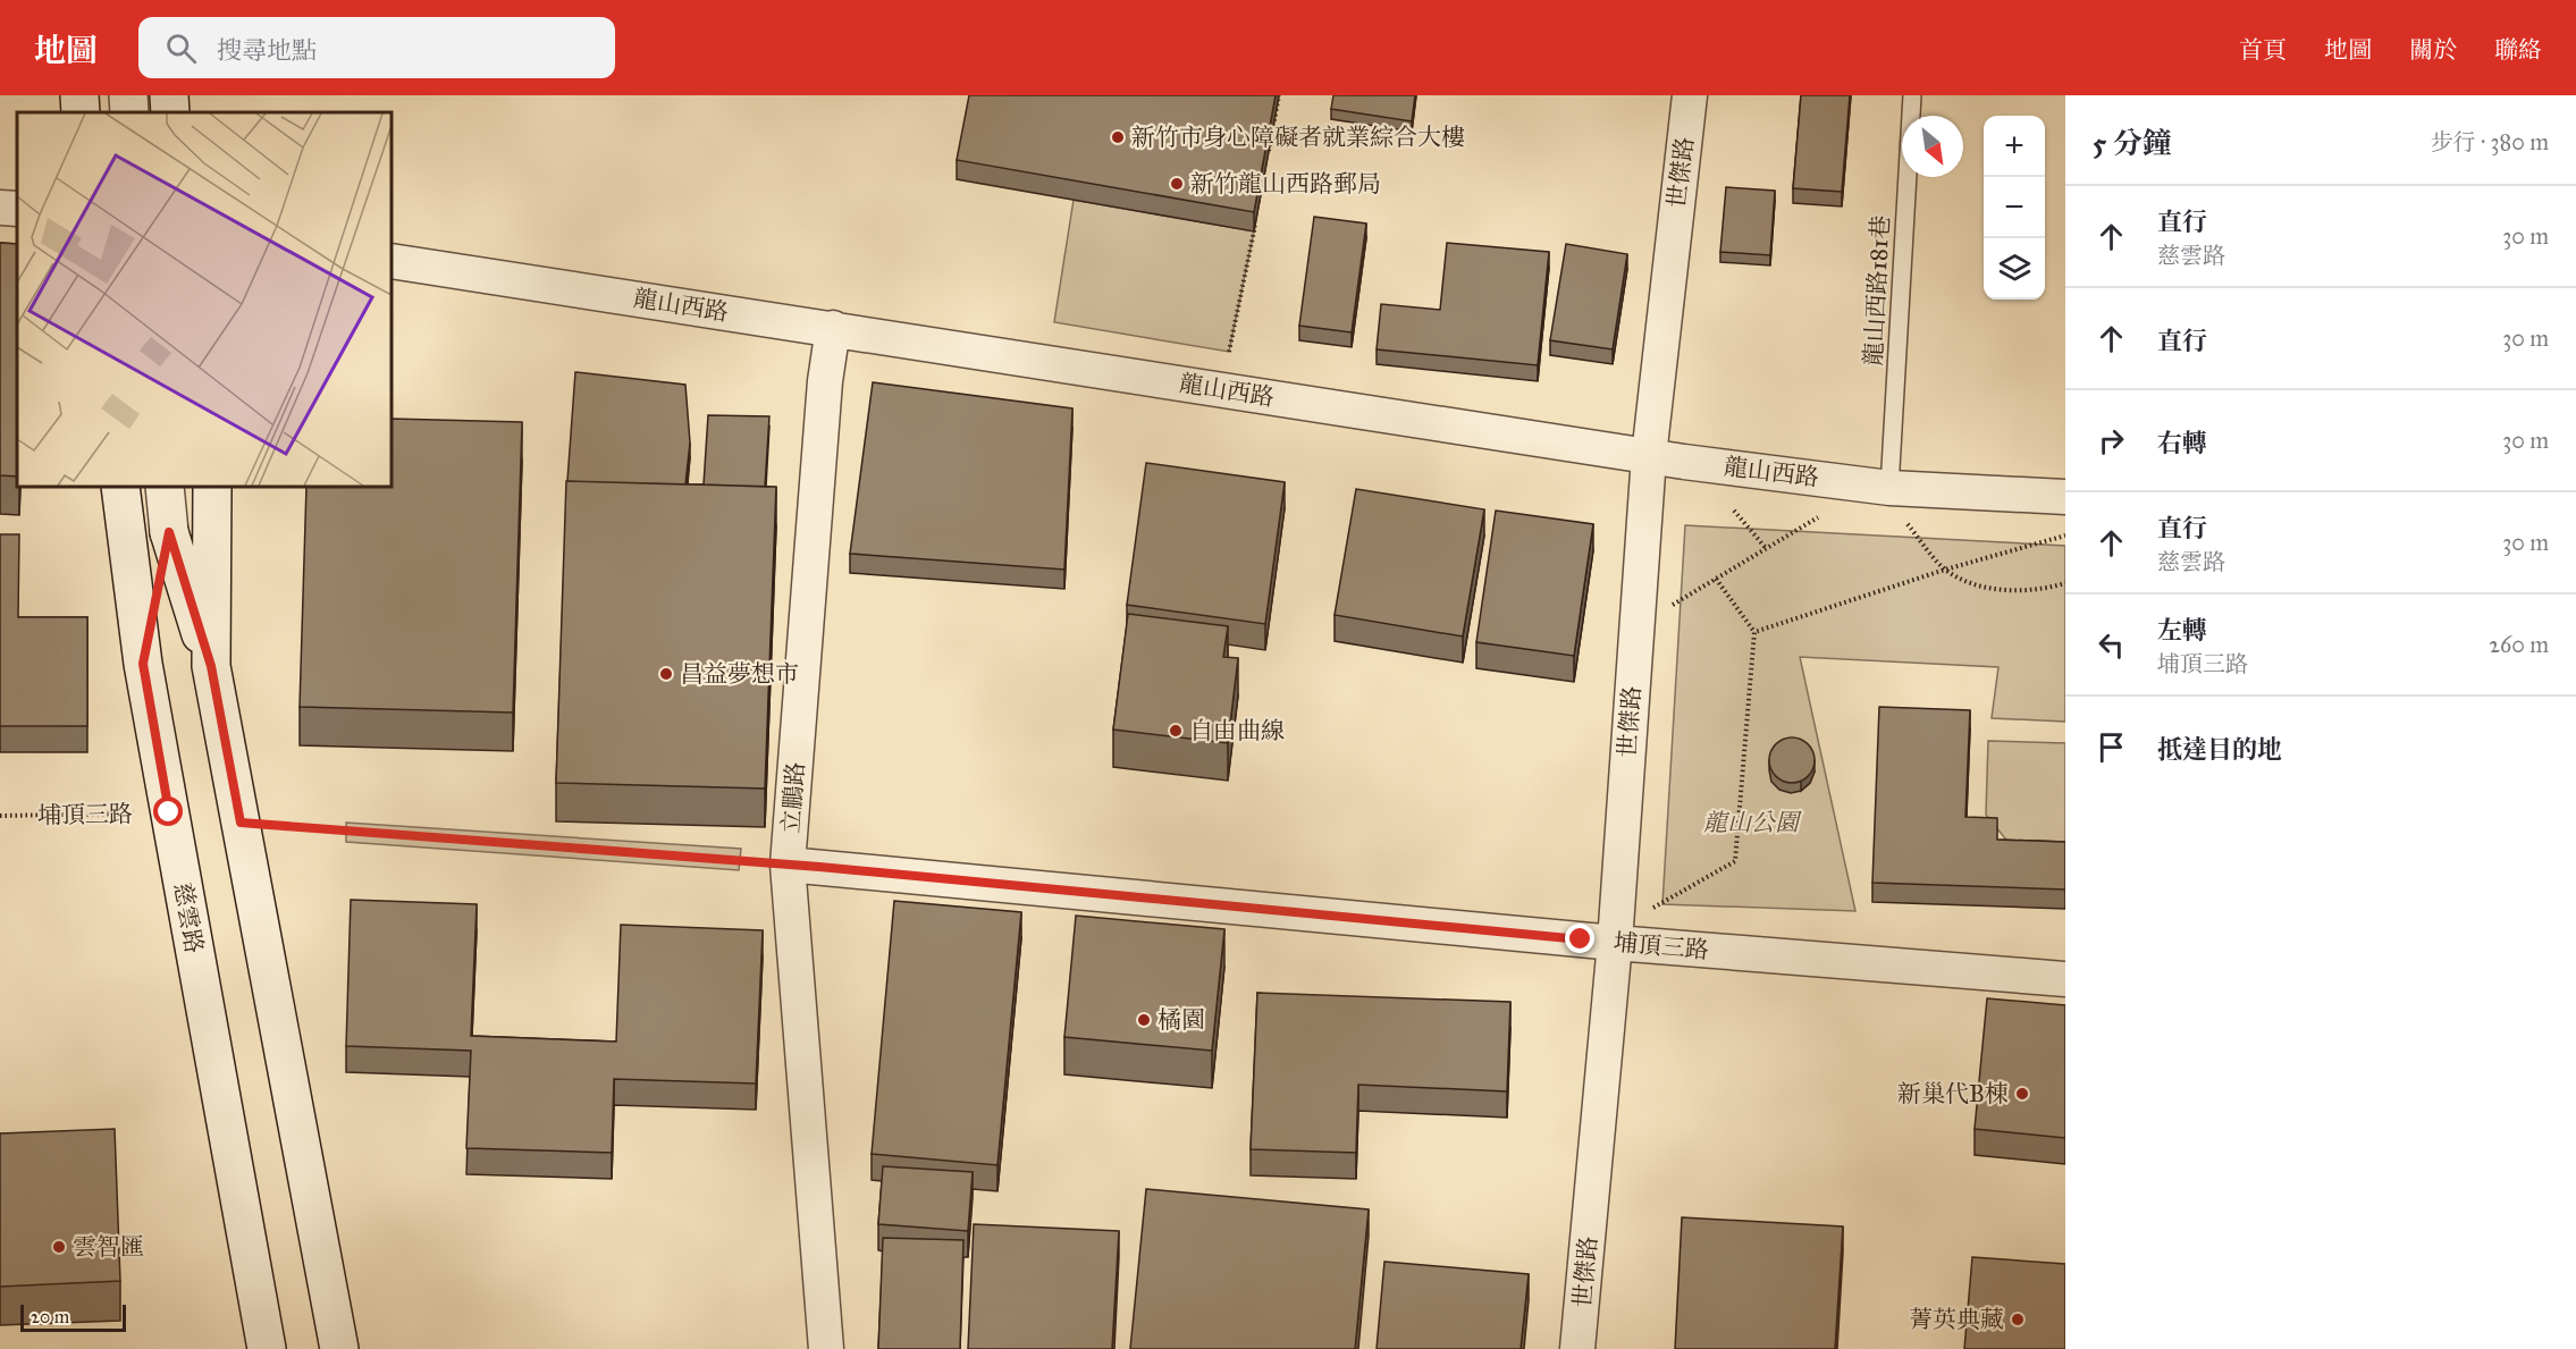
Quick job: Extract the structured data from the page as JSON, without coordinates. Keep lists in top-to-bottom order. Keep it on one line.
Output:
{"streets":{"main road":["慈雲路"],"street":["世傑路","龍山西路","立鵬路","埔頂三路"],"lane":["龍山西路181巷"]},"crossings":[["世傑路","龍山西路"],["世傑路","埔頂三路"],["龍山西路181巷","龍山西路"],["龍山西路","立鵬路"],["立鵬路","埔頂三路"],["埔頂三路","慈雲路"]],"parks":["龍山公園"],"places":["新竹市身心障礙者就業綜合大樓","新竹龍山西路郵局","昌益夢想市","自由曲線","橘園","新巢代B棟","雲智匯","菁英典藏"],"scale_bar":"20 m","north":"bottom right","page":{"header":"地圖","search":"搜尋地點","nav":["首頁","地圖","關於","聯絡"],"heading":["5 分鐘","步行 · 380 m"],"map_buttons":["+","−"],"list":[["直行","慈雲路","30 m"],["直行","30 m"],["右轉","30 m"],["直行","慈雲路","30 m"],["左轉","埔頂三路","260 m"],"抵達目的地"],"scale":"20 m"}}
